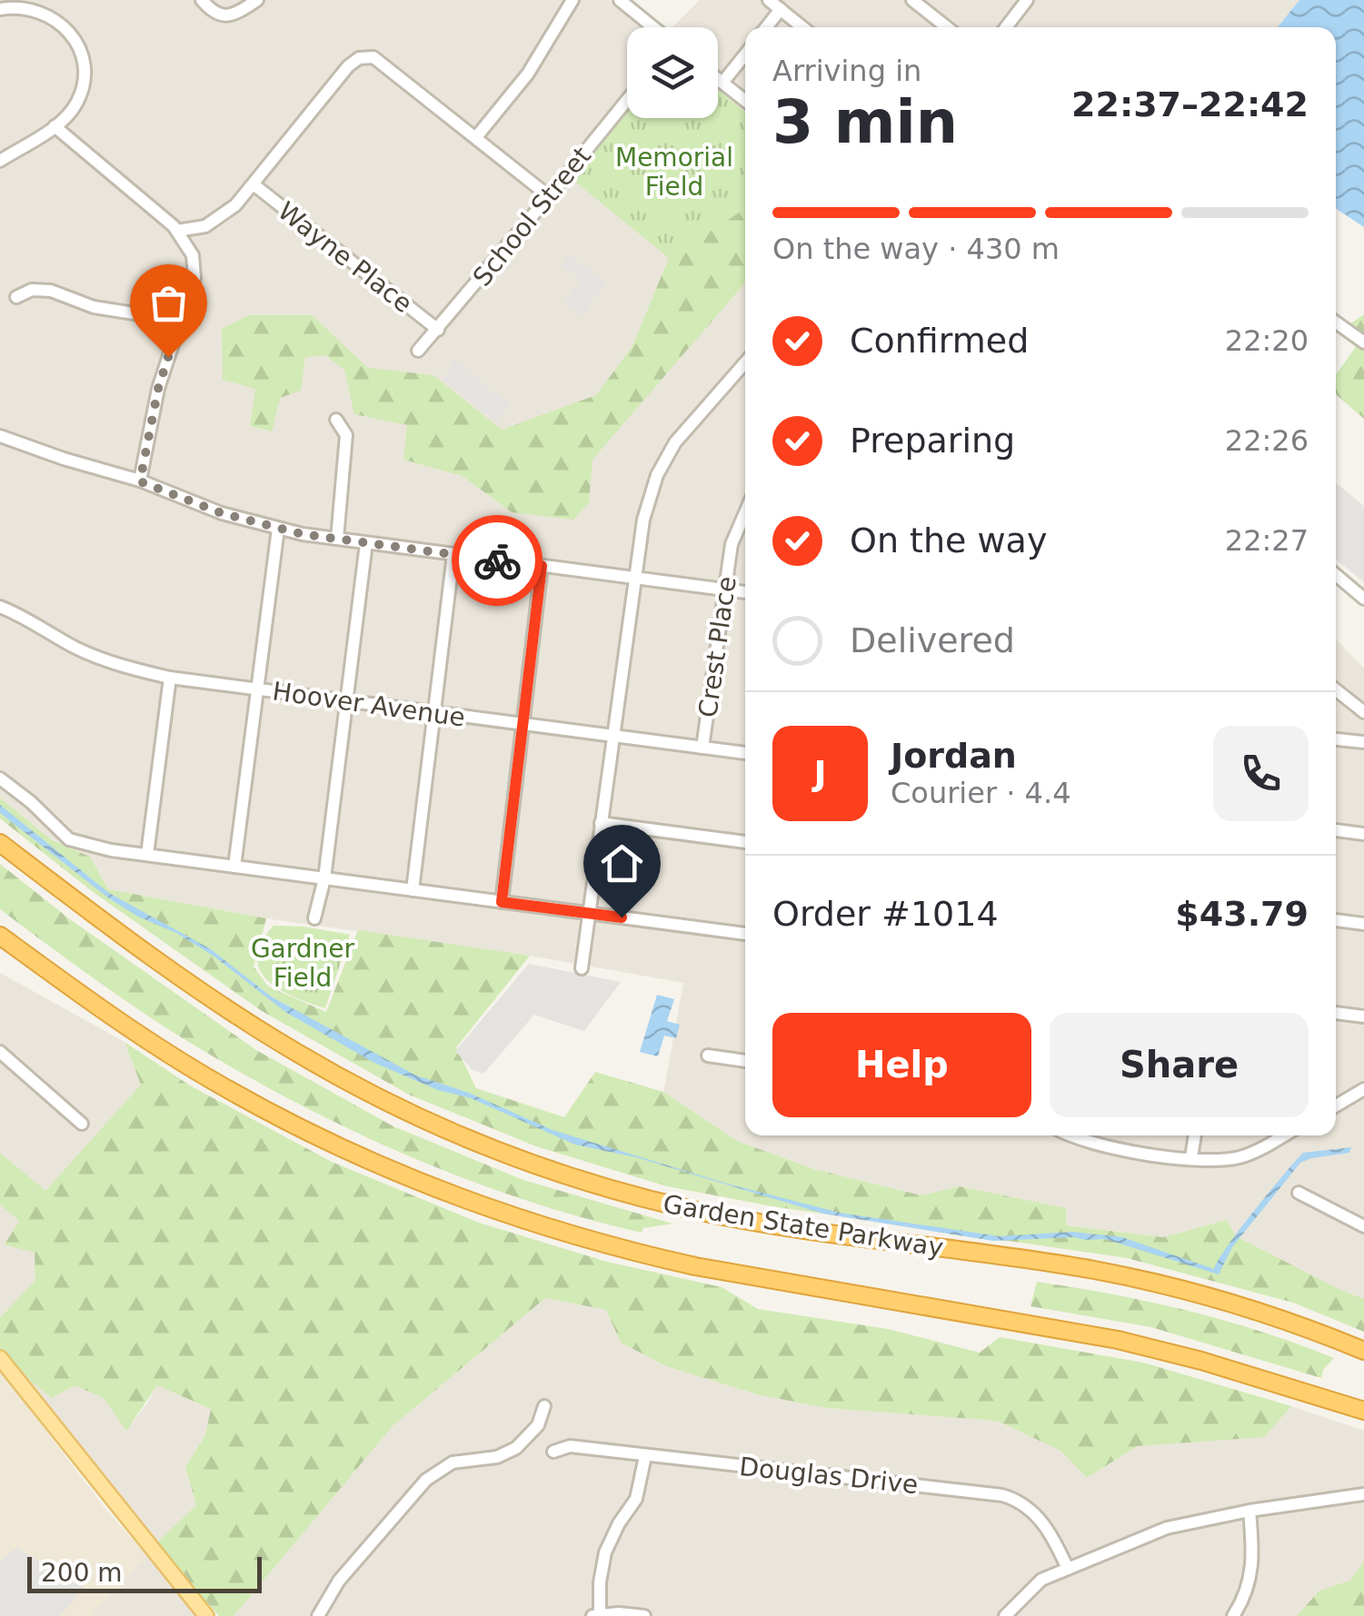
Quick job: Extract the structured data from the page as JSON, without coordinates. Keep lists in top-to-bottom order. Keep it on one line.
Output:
{"streets":{"highway":["Garden State Parkway"],"street":["School Street","Wayne Place","Crest Place","Hoover Avenue","Douglas Drive"]},"crossings":[["School Street","Wayne Place"],["Crest Place","Hoover Avenue"]],"parks":["Memorial Field","Gardner Field"],"scale_bar":"200 m","page":{"heading":["3 min","Arriving in","22:37–22:42"],"panel":["Jordan","Courier · 4.4","Order #1014","$43.79"],"bar":"On the way · 430 m","list":[["Confirmed","22:20"],["Preparing","22:26"],["On the way","22:27"],"Delivered"],"round":"J","buttons":["Help","Share"],"scale":"200 m"}}
